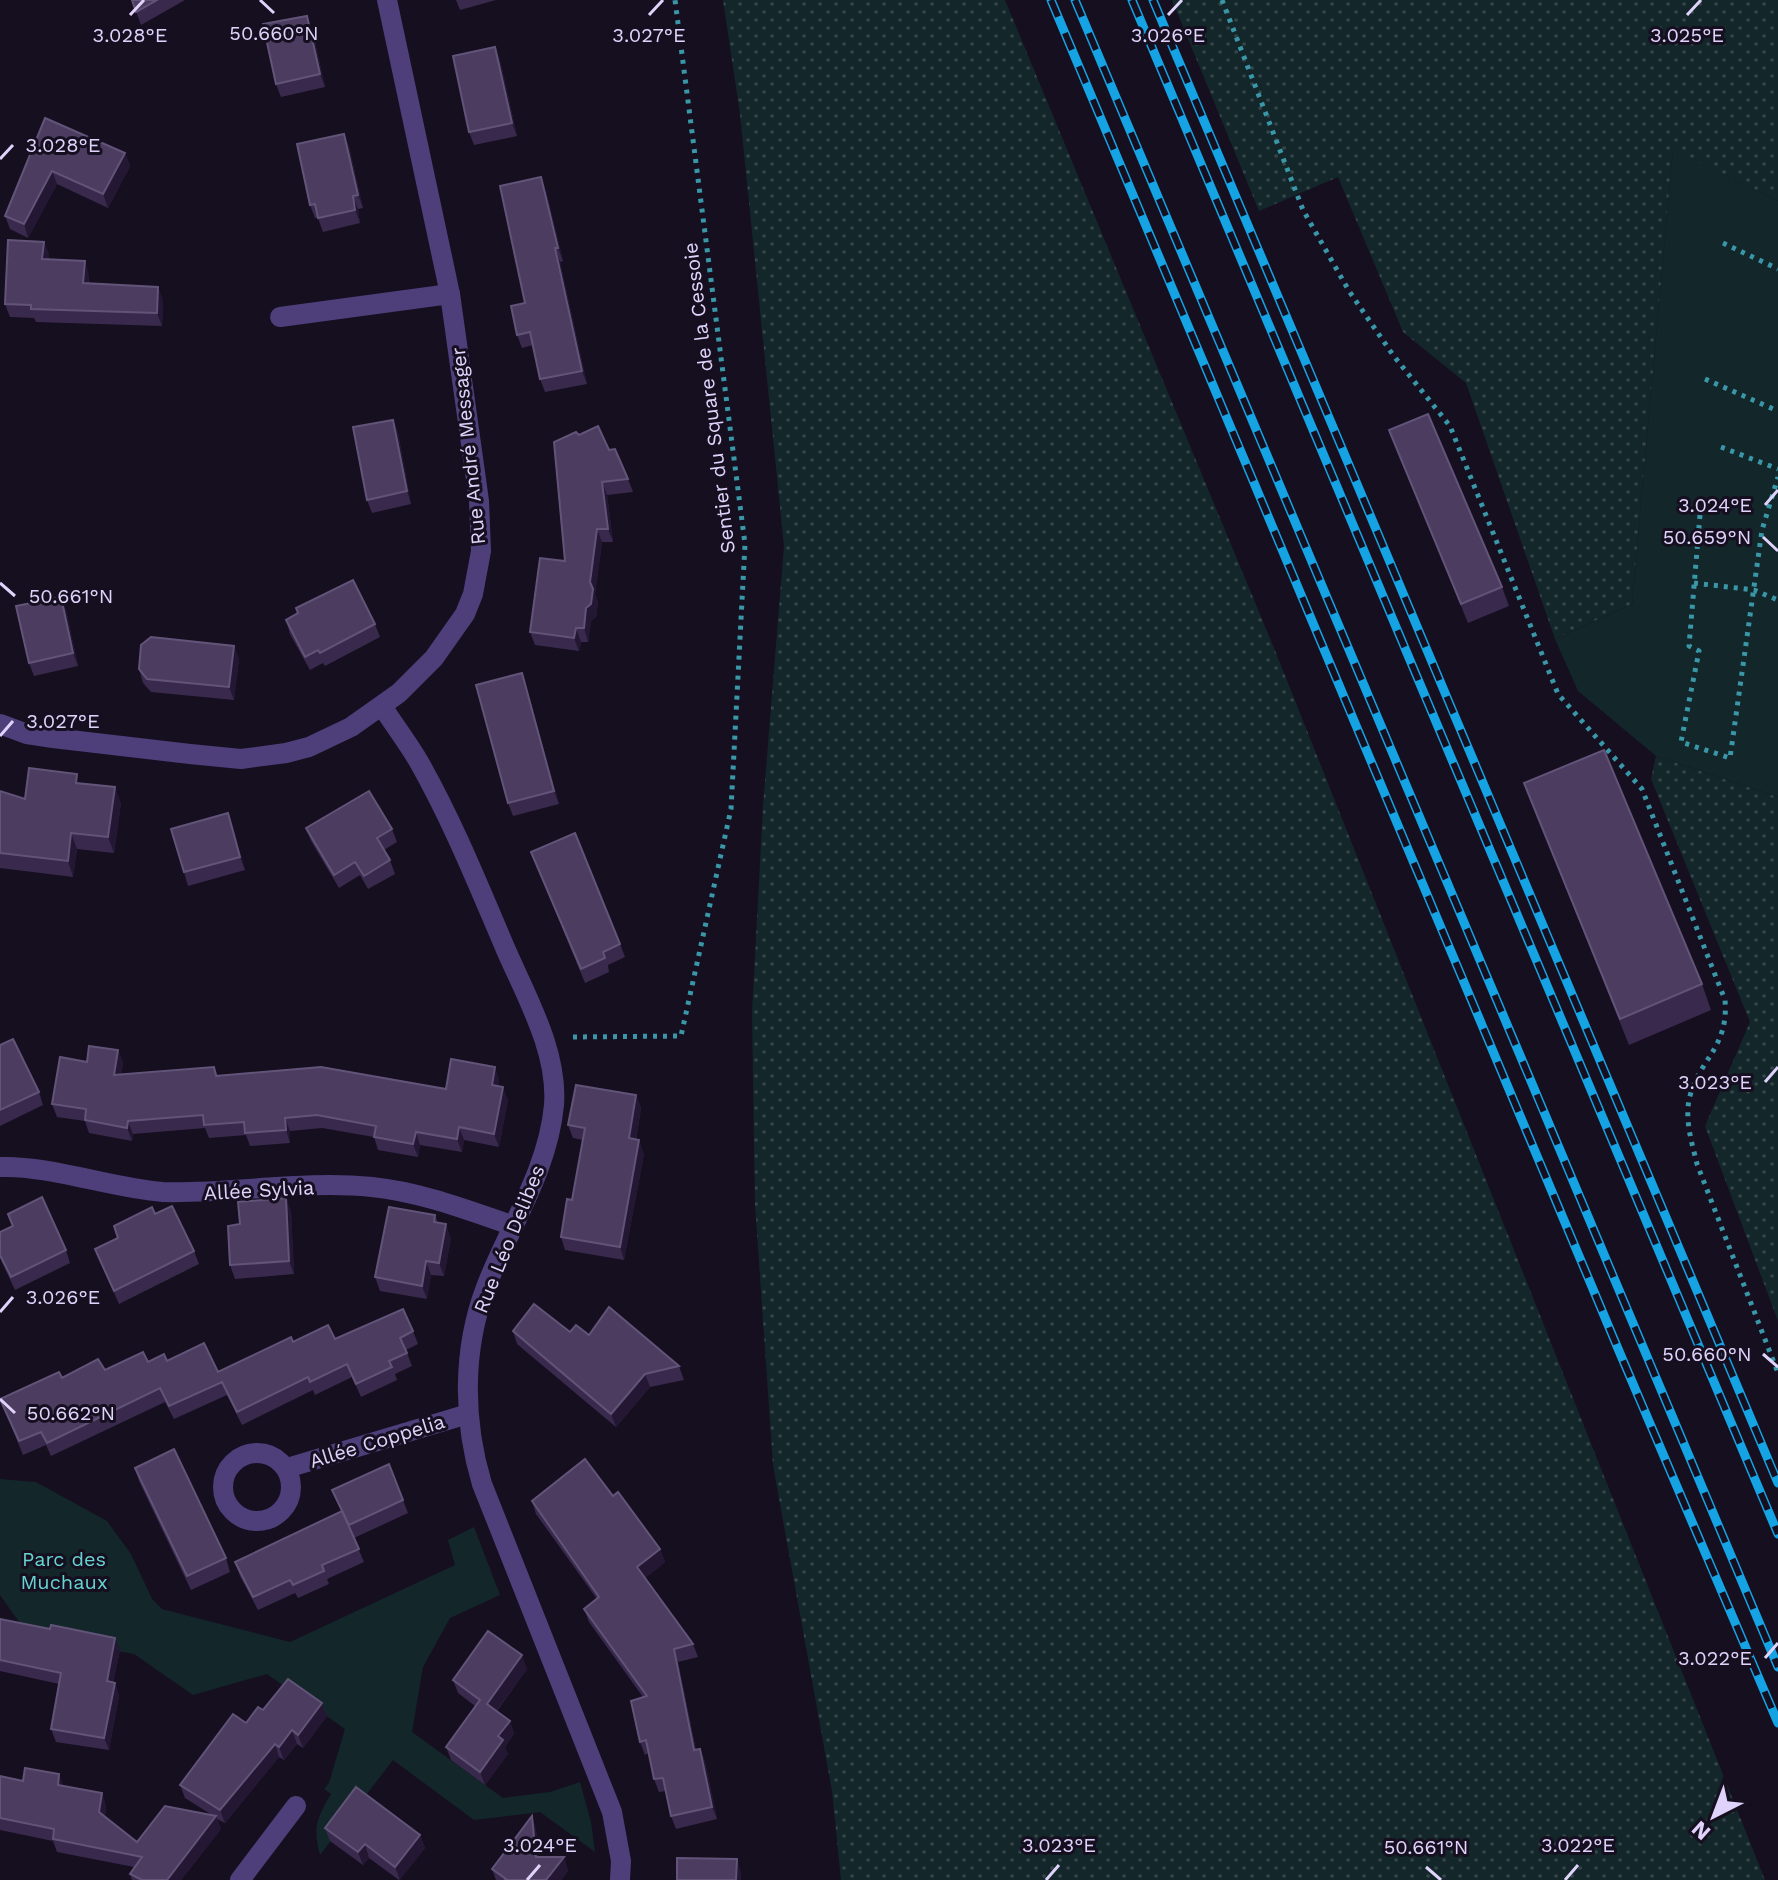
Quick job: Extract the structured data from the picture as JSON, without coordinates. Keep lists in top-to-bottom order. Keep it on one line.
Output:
{"streets":{"street":["Rue André Messager","Allée Sylvia","Rue Léo Delibes","Allée Coppelia"],"path":["Sentier du Square de la Cessoie"]},"crossings":[["Sentier du Square de la Cessoie","Rue Léo Delibes"],["Rue André Messager","Rue Léo Delibes"],["Allée Sylvia","Rue Léo Delibes"],["Rue Léo Delibes","Allée Coppelia"]],"parks":["Parc des Muchaux"],"north":"bottom left","coordinates":["50.660°N","3.028°E","3.027°E","3.026°E","3.025°E","3.024°E","50.659°N","50.661°N","3.023°E","50.662°N","3.022°E"]}
